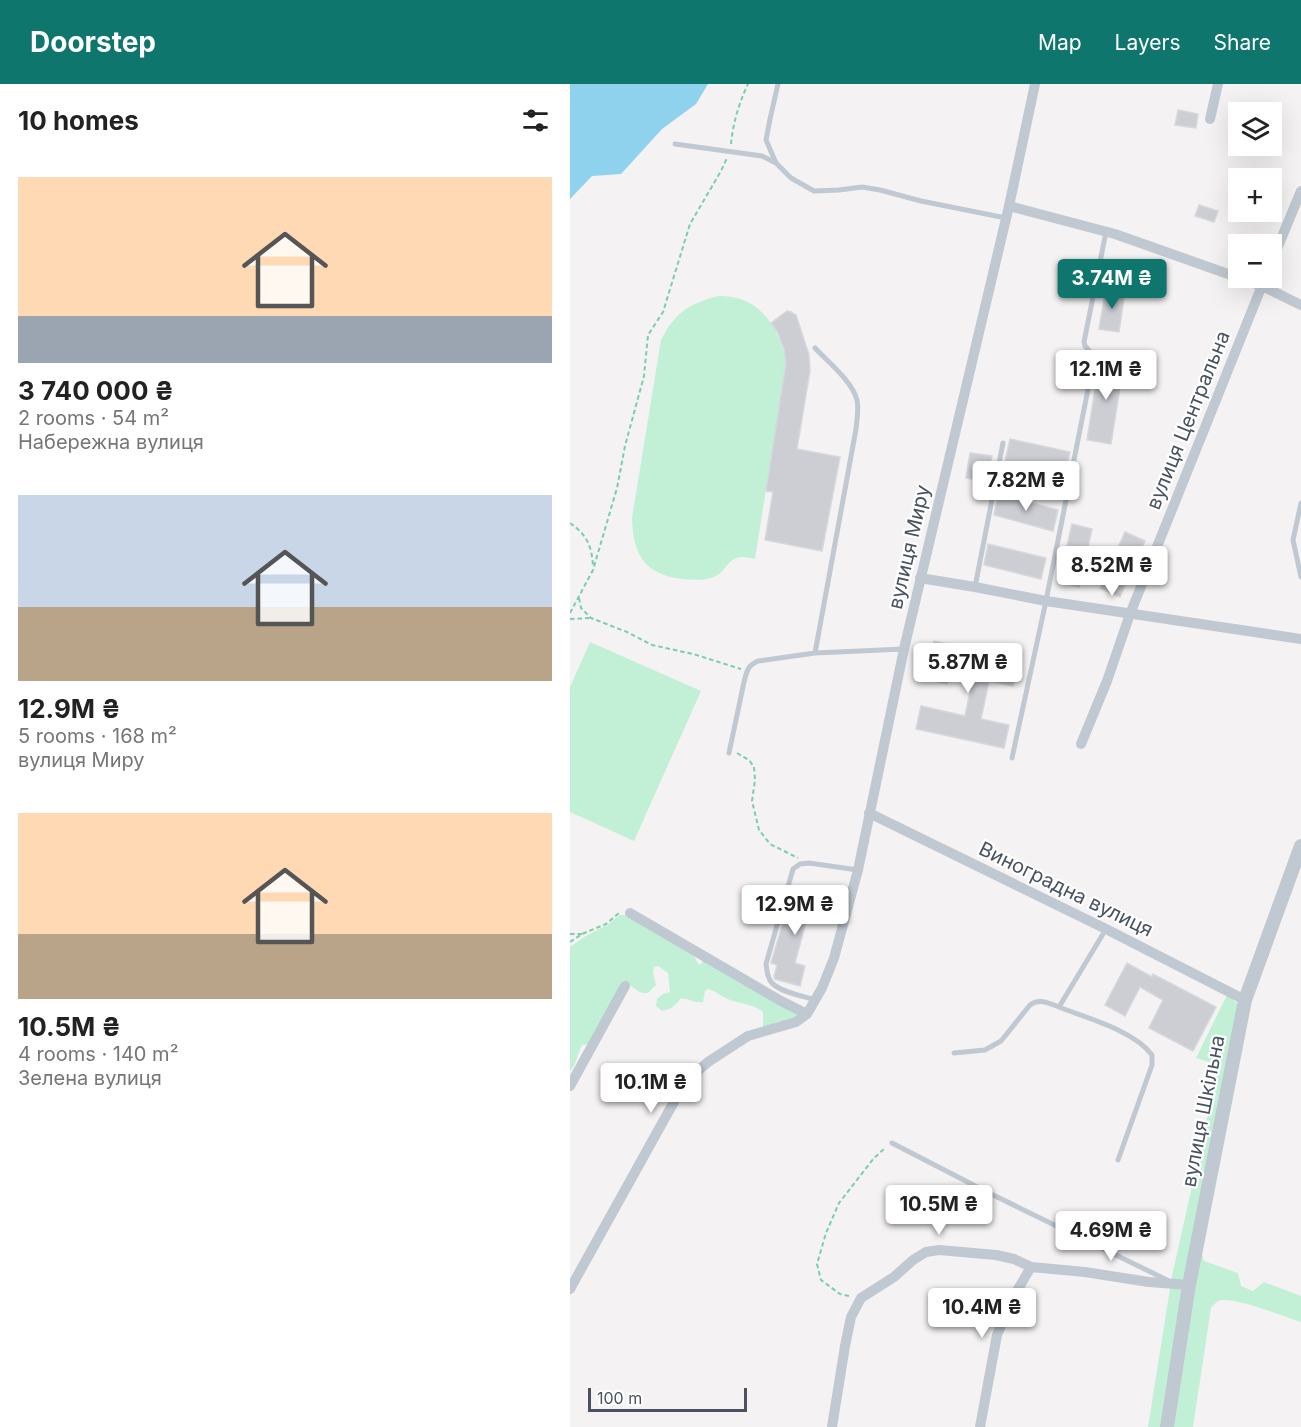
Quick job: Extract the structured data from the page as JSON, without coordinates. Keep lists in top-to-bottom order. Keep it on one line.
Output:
{"streets":{"street":["вулиця Центральна","вулиця Миру","Виноградна вулиця","вулиця Шкільна"]},"crossings":[["вулиця Миру","Виноградна вулиця"],["Виноградна вулиця","вулиця Шкільна"]],"scale_bar":"100 m","page":{"header":"Doorstep","nav":["Map","Layers","Share"],"heading":"10 homes","map_buttons":["+","−"],"list":[{"name":"3 740 000 ₴","note":"2 rooms · 54 m² · Набережна вулиця"},{"name":"12.9M ₴","note":"5 rooms · 168 m² · вулиця Миру"},{"name":"10.5M ₴","note":"4 rooms · 140 m² · Зелена вулиця"}],"price":["3.74M ₴","12.1M ₴","7.82M ₴","8.52M ₴","5.87M ₴","12.9M ₴","10.1M ₴","10.5M ₴","4.69M ₴","10.4M ₴"],"scale":"100 m"}}
